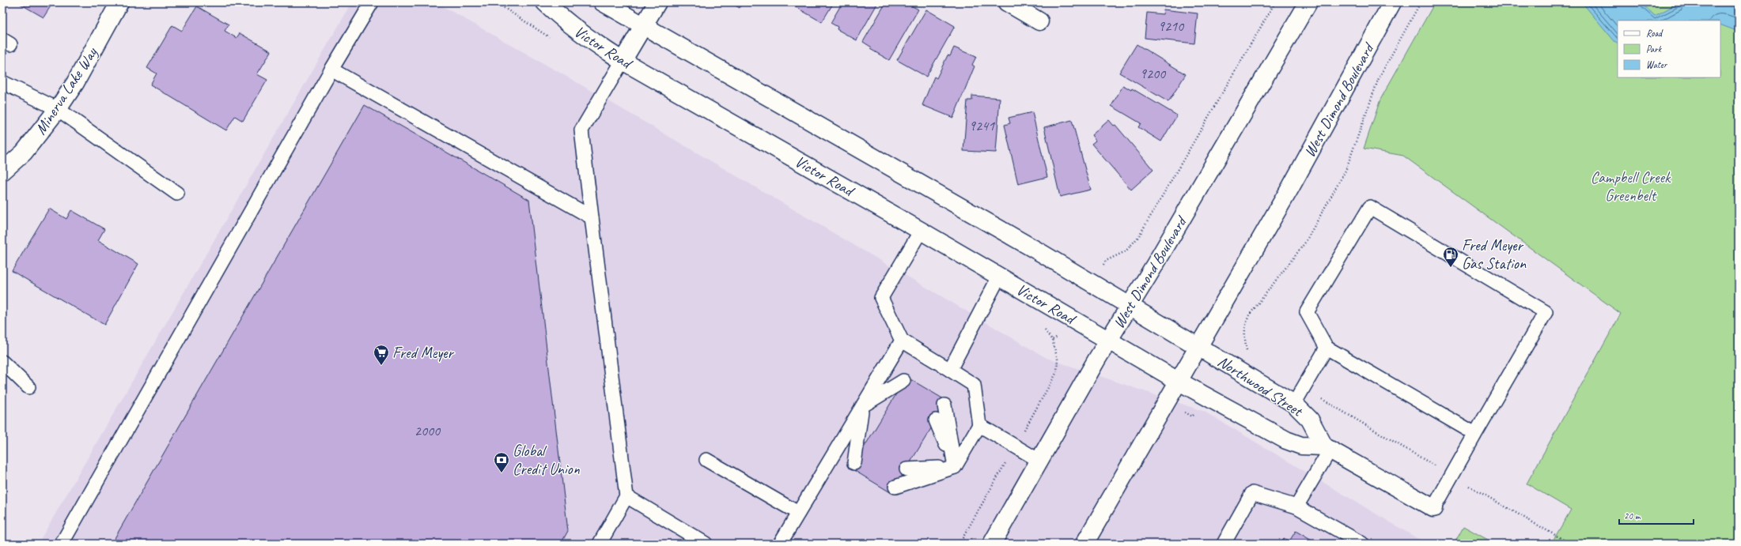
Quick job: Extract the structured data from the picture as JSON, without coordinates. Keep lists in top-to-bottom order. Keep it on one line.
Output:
{"streets":{"street":["Victor Road","Minerva Lake Way","West Dimond Boulevard","Northwood Street"]},"crossings":[["Victor Road","West Dimond Boulevard"],["Victor Road","Northwood Street"],["West Dimond Boulevard","Northwood Street"]],"parks":["Campbell Creek Greenbelt"],"places":{"fuel station":["Fred Meyer Gas Station"],"supermarket":["Fred Meyer"],"bank":["Global Credit Union"]},"house_numbers":["9210","9200","9241","2000"],"legend":["Road","Park","Water"],"scale_bar":"20 m"}
